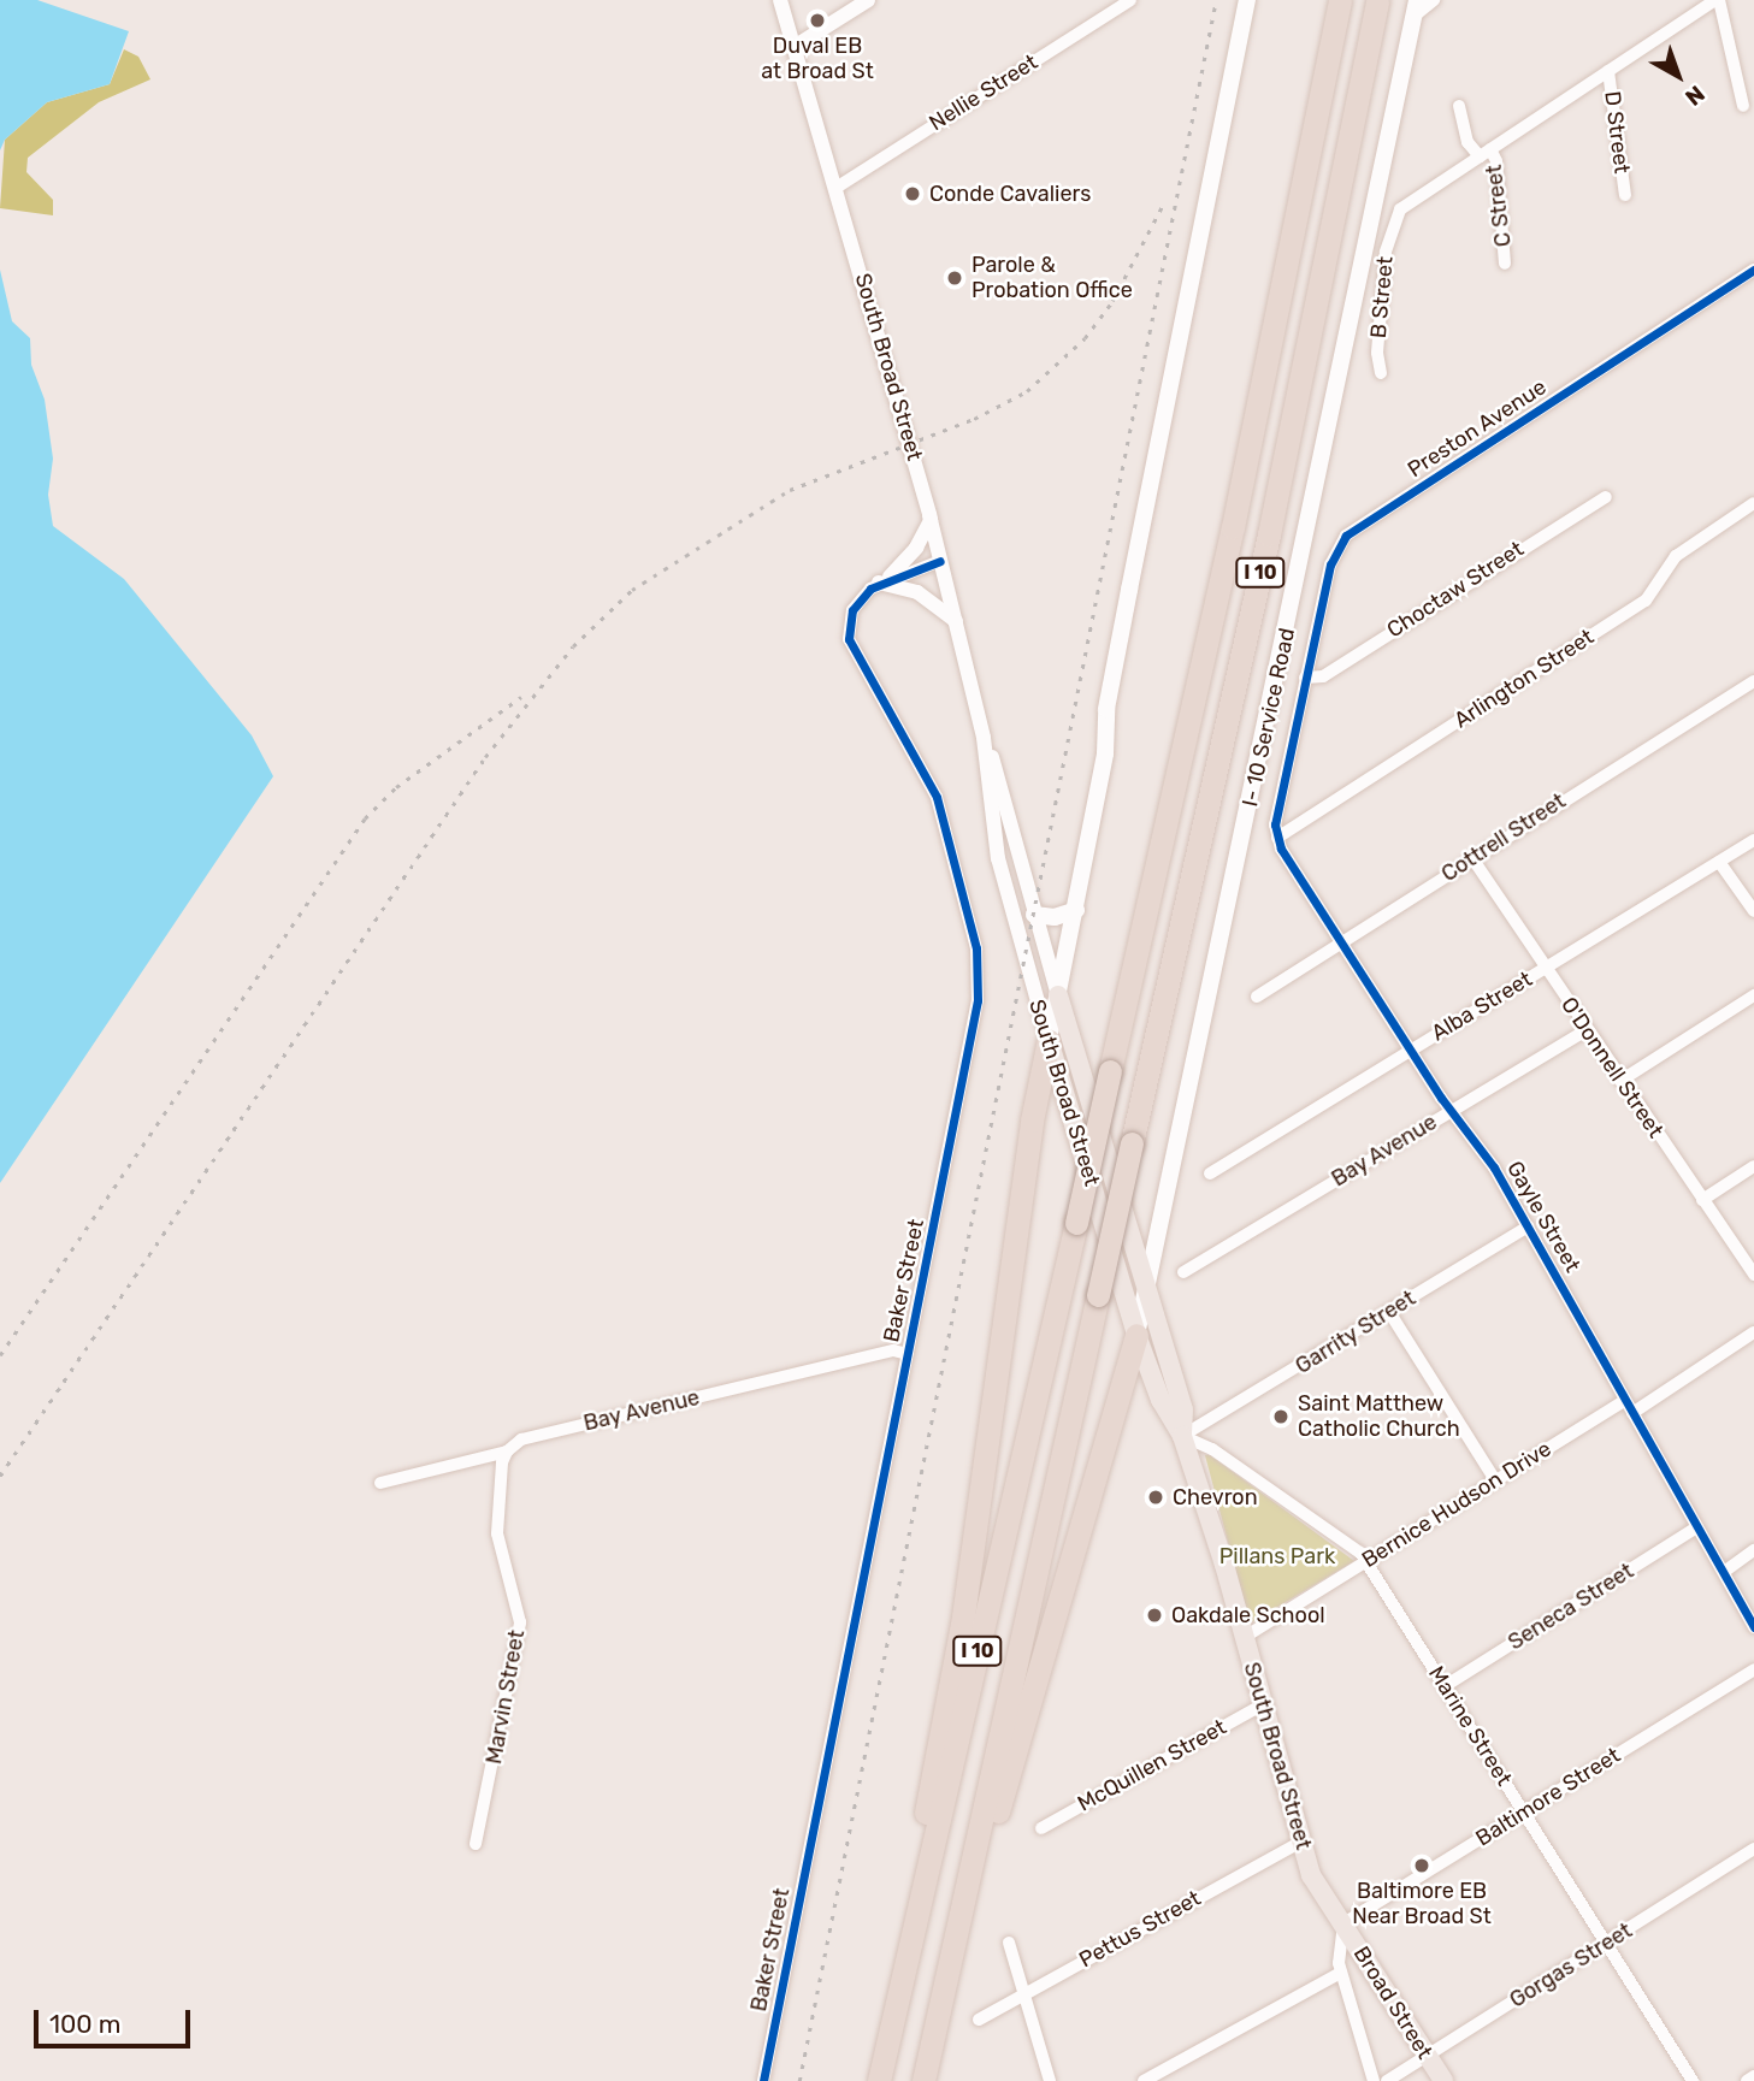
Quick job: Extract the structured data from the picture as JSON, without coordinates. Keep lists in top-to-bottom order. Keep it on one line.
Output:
{"streets":{"highway":["I 10"],"main road":["South Broad Street","I- 10 Service Road","Broad Street"],"street":["Nellie Street","D Street","C Street","B Street","Preston Avenue","Choctaw Street","Arlington Street","Cottrell Street","Alba Street","O'Donnell Street","Bay Avenue","Gayle Street","Baker Street","Garrity Street","Bernice Hudson Drive","Seneca Street","Marvin Street","Marine Street","McQuillen Street","Baltimore Street","Pettus Street","Gorgas Street"]},"crossings":[["Nellie Street","South Broad Street"],["C Street","B Street"],["South Broad Street","I- 10 Service Road"],["South Broad Street","Garrity Street"],["South Broad Street","Bernice Hudson Drive"],["South Broad Street","Marine Street"],["South Broad Street","McQuillen Street"],["South Broad Street","Baltimore Street"],["South Broad Street","Pettus Street"],["South Broad Street","Broad Street"],["Preston Avenue","Choctaw Street"],["Preston Avenue","Arlington Street"],["Preston Avenue","Gayle Street"],["Arlington Street","Gayle Street"],["Cottrell Street","O'Donnell Street"],["Cottrell Street","Gayle Street"],["Alba Street","O'Donnell Street"],["Alba Street","Gayle Street"],["O'Donnell Street","Bay Avenue"],["Bay Avenue","Gayle Street"],["Bay Avenue","Baker Street"],["Bay Avenue","Marvin Street"],["Gayle Street","Garrity Street"],["Gayle Street","Bernice Hudson Drive"],["Gayle Street","Seneca Street"],["Garrity Street","Marine Street"],["Bernice Hudson Drive","Marine Street"],["Seneca Street","Marine Street"],["Marine Street","Baltimore Street"],["Marine Street","Gorgas Street"],["Baltimore Street","Broad Street"],["Gorgas Street","Broad Street"]],"parks":["Pillans Park"],"places":["Duval EB at Broad St","Conde Cavaliers","Parole & Probation Office","Saint Matthew Catholic Church","Chevron","Oakdale School","Baltimore EB Near Broad St"],"scale_bar":"100 m","north":"bottom right"}
